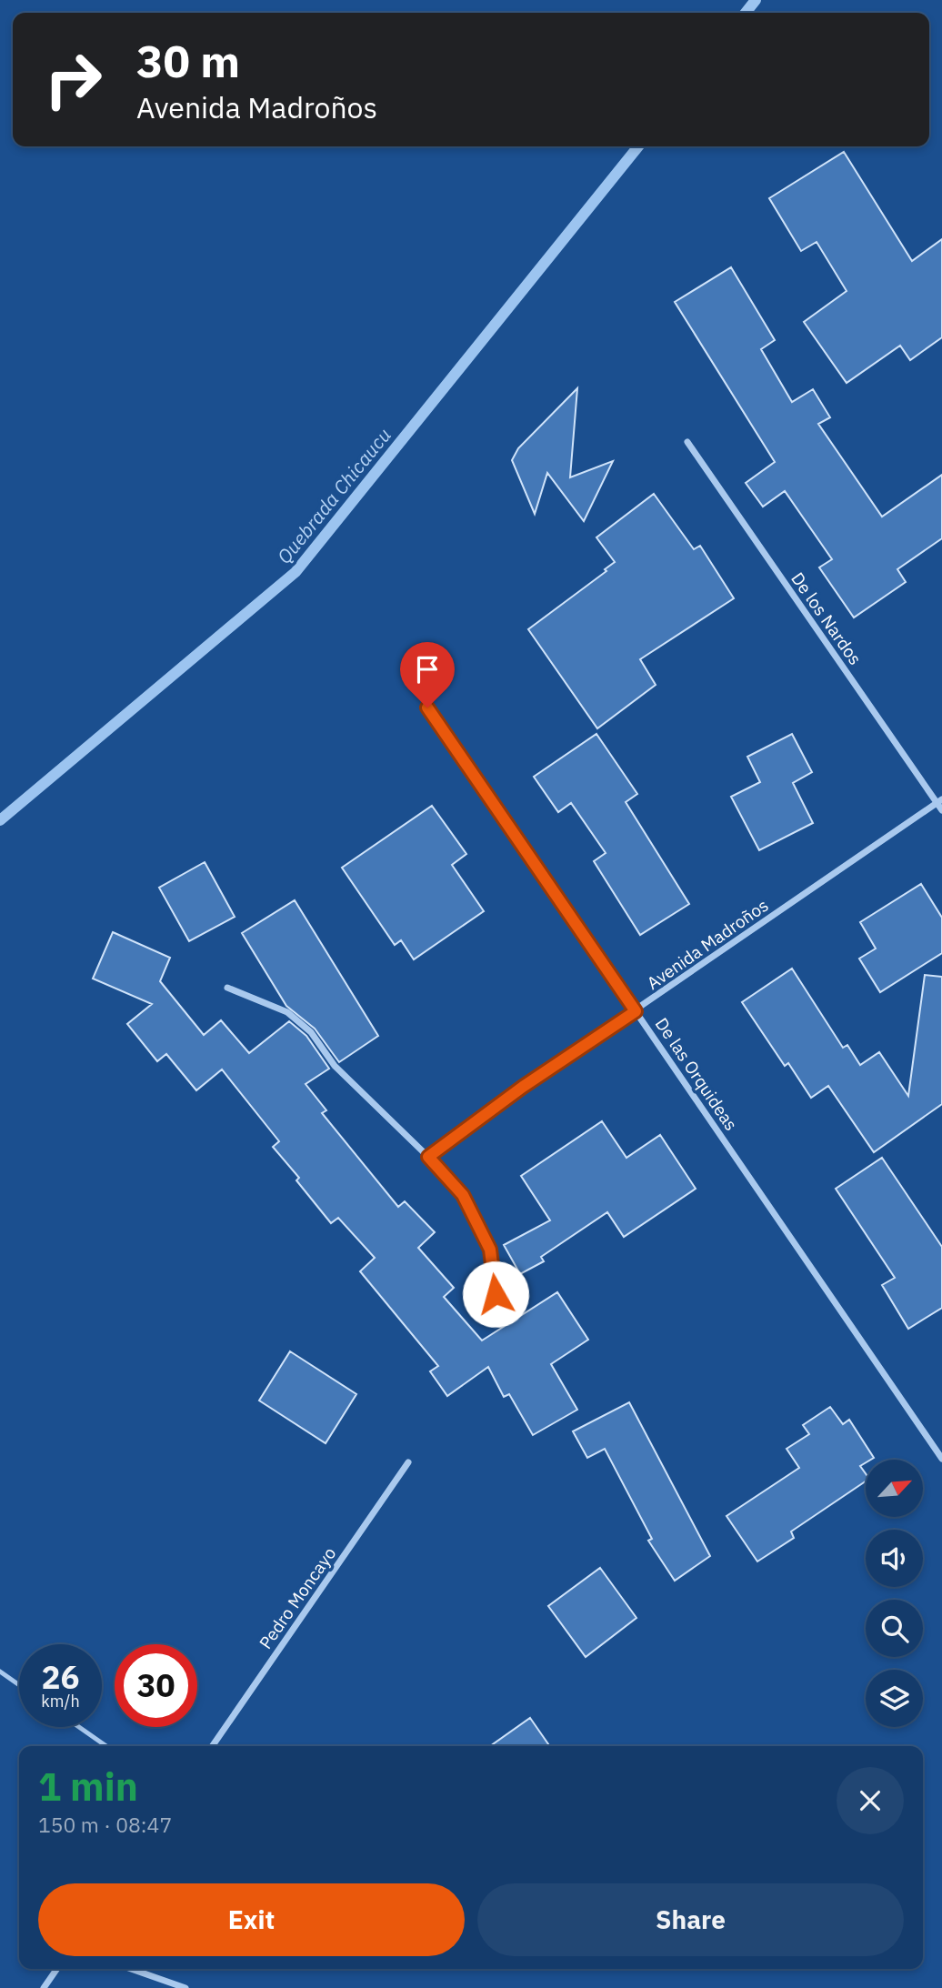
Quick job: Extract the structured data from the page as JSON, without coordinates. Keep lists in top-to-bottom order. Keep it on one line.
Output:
{"streets":{"street":["De los Nardos","Avenida Madroños","De las Orquideas","Pedro Moncayo"]},"crossings":[["De los Nardos","Avenida Madroños"],["Avenida Madroños","De las Orquideas"]],"water":["Quebrada Chicaucu"],"north":"top right","page":{"turn":["30 m","Avenida Madroños"],"speed":"26 km/h","limit":"30","heading":["1 min","150 m · 08:47"],"buttons":["Exit","Share"]}}
